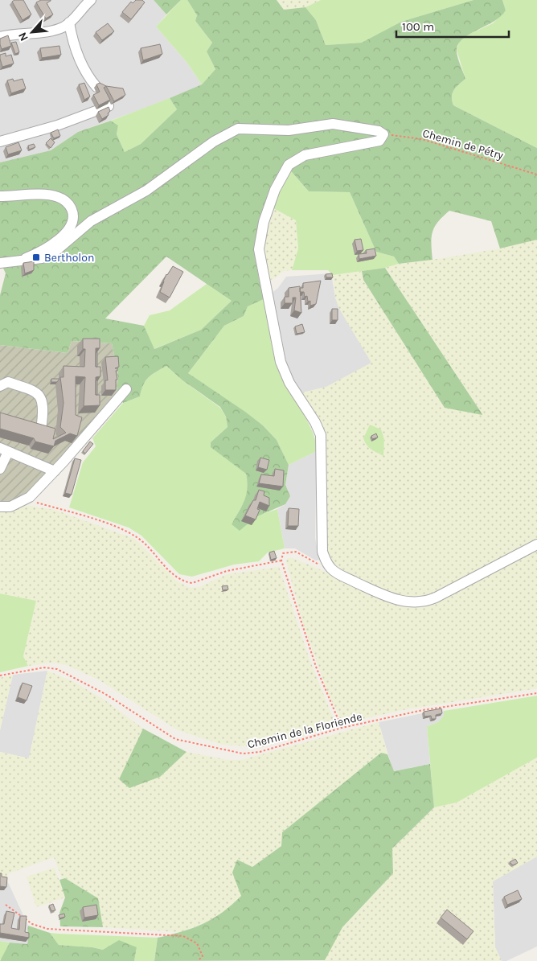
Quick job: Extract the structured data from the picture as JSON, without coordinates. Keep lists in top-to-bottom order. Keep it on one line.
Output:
{"streets":{"path":["Chemin de Pétry","Chemin de la Floriende"]},"places":{"transit":["Bertholon"]},"scale_bar":"100 m","north":"bottom left"}
